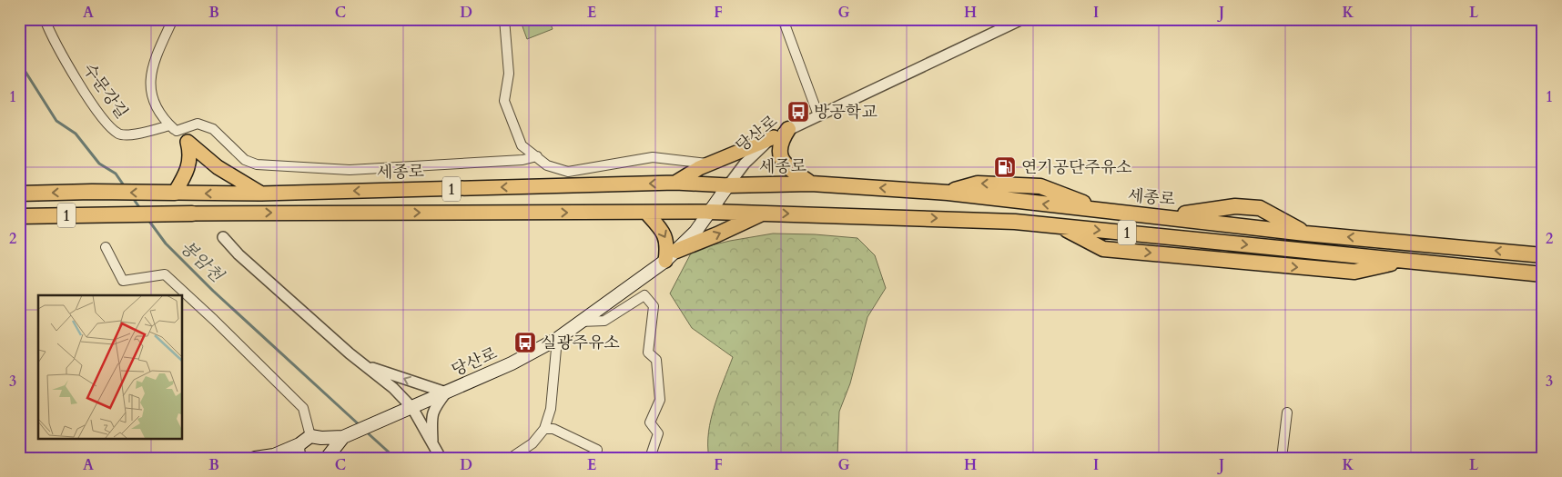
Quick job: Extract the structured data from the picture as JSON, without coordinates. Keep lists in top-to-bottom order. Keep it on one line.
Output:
{"streets":{"highway":["세종로","1"],"main road":["당산로"],"street":["수문강길"]},"crossings":[["당산로","세종로"],["당산로","1"]],"water":["봉암천"],"places":{"bus stop":["방공학교","실광주유소"],"fuel station":["연기공단주유소"]},"grid":{"columns":["A","B","C","D","E","F","G","H","I","J","K","L"],"rows":["1","2","3"]}}
